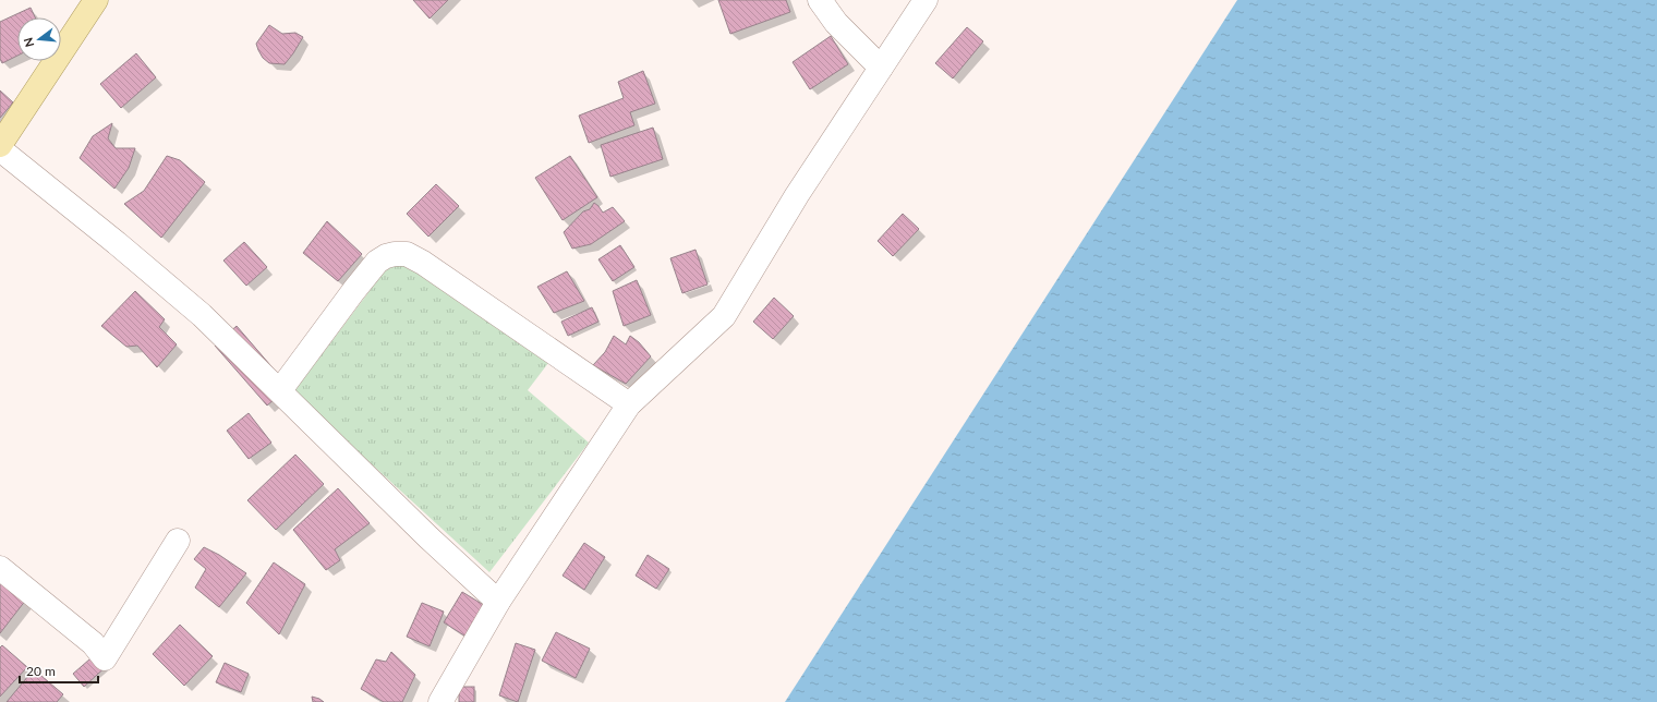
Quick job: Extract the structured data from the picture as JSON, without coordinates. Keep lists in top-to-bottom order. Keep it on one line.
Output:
{"scale_bar":"20 m","north":"left"}
